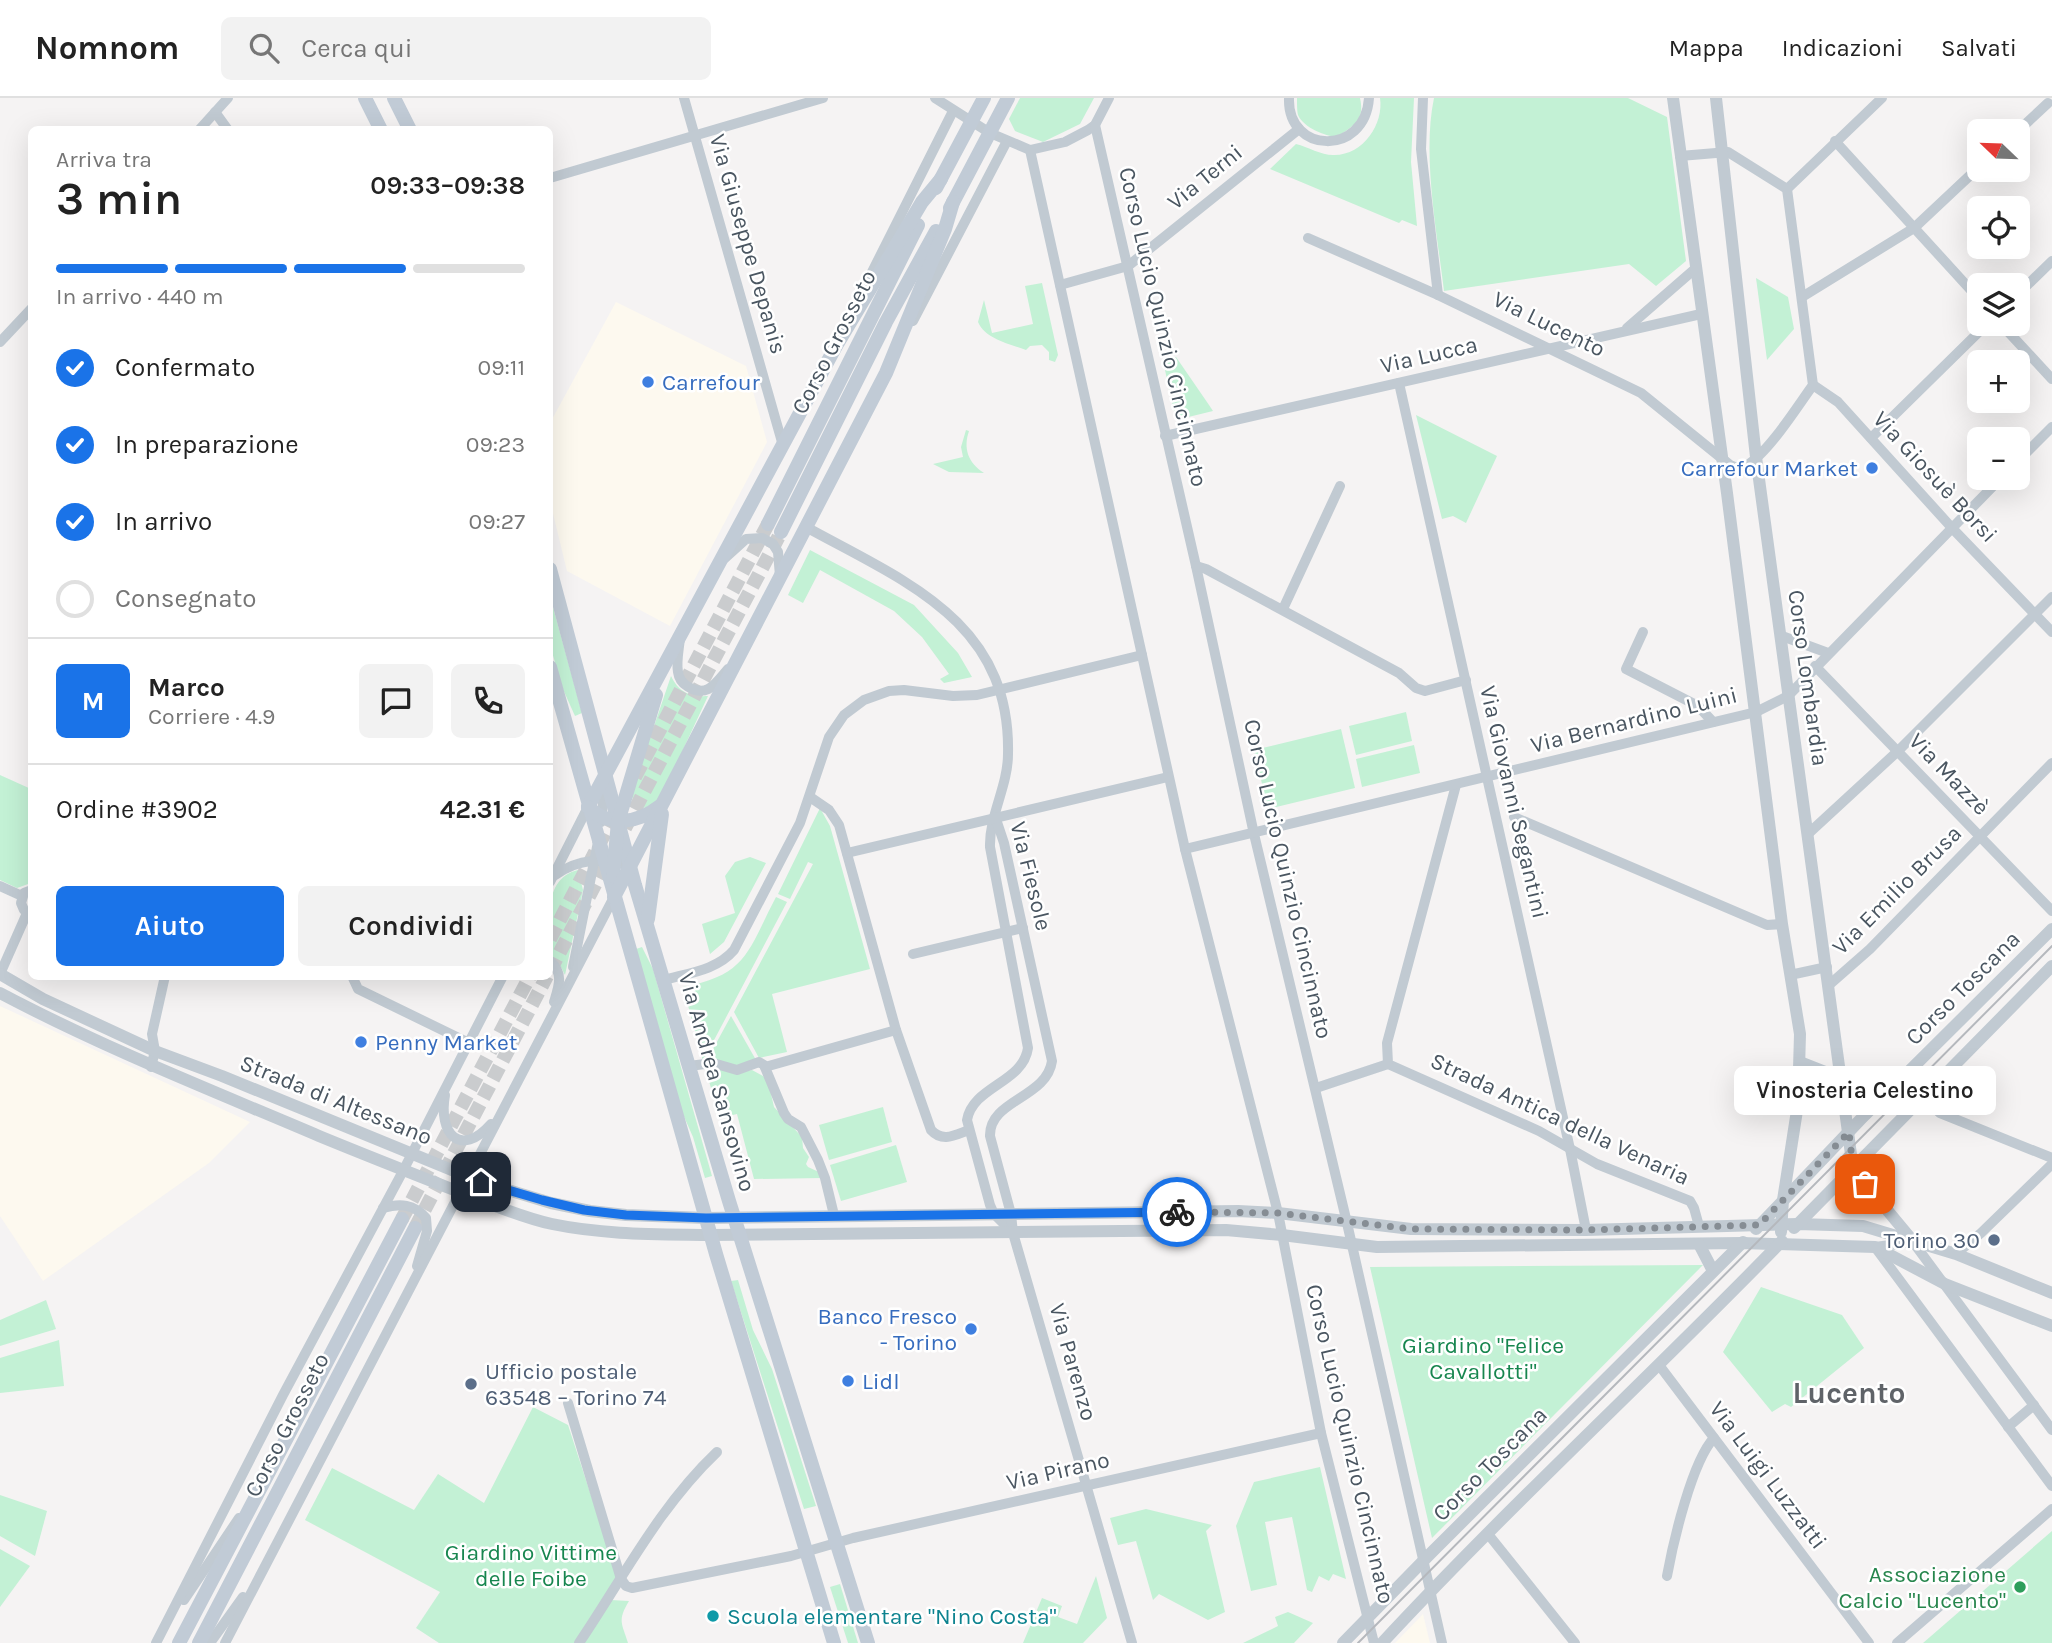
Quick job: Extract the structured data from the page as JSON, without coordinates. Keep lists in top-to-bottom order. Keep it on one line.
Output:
{"streets":{"main road":["Corso Grosseto","Via Andrea Sansovino"],"street":["Via Terni","Via Giuseppe Depanis","Via Lucento","Corso Lucio Quinzio Cincinnato","Via Lucca","Via Giosuè Borsi","Corso Lombardia","Via Bernardino Luini","Via Mazzè","Via Giovanni Segantini","Via Fiesole","Via Emilio Brusa","Corso Toscana","Strada di Altessano","Strada Antica della Venaria","Via Parenzo","Via Pirano","Via Luigi Luzzatti"]},"crossings":[["Via Terni","Corso Lucio Quinzio Cincinnato"],["Via Giuseppe Depanis","Corso Grosseto"],["Via Lucento","Via Lucca"],["Corso Lucio Quinzio Cincinnato","Via Lucca"],["Corso Lucio Quinzio Cincinnato","Via Bernardino Luini"],["Corso Lucio Quinzio Cincinnato","Corso Toscana"],["Corso Lucio Quinzio Cincinnato","Strada di Altessano"],["Corso Lucio Quinzio Cincinnato","Via Pirano"],["Corso Grosseto","Via Andrea Sansovino"],["Corso Grosseto","Strada di Altessano"],["Via Lucca","Via Giovanni Segantini"],["Via Giosuè Borsi","Via Bernardino Luini"],["Corso Lombardia","Via Bernardino Luini"],["Corso Lombardia","Via Emilio Brusa"],["Corso Lombardia","Corso Toscana"],["Via Bernardino Luini","Via Mazzè"],["Via Bernardino Luini","Via Giovanni Segantini"],["Via Mazzè","Via Emilio Brusa"],["Via Giovanni Segantini","Strada di Altessano"],["Via Giovanni Segantini","Strada Antica della Venaria"],["Via Fiesole","Strada di Altessano"],["Via Fiesole","Via Parenzo"],["Corso Toscana","Strada di Altessano"],["Corso Toscana","Via Luigi Luzzatti"],["Via Andrea Sansovino","Strada di Altessano"],["Via Andrea Sansovino","Via Pirano"],["Strada di Altessano","Strada Antica della Venaria"],["Strada di Altessano","Via Parenzo"],["Via Parenzo","Via Pirano"]],"districts":["Lucento"],"parks":["Giardino \"Felice Cavallotti\"","Giardino Vittime delle Foibe"],"places":["Carrefour","Carrefour Market","Penny Market","Vinosteria Celestino","Torino 30","Banco Fresco - Torino","Lidl","Ufficio postale 63548 – Torino 74","Associazione Calcio \"Lucento\"","Scuola elementare \"Nino Costa\""],"north":"top left","page":{"header":"Nomnom","search":"Cerca qui","nav":["Mappa","Indicazioni","Salvati"],"map_buttons":["+","−"],"heading":["3 min","Arriva tra","09:33–09:38"],"panel":["Marco","Corriere · 4.9","Ordine #3902","42.31 €"],"bar":"In arrivo · 440 m","list":[["Confermato","09:11"],["In preparazione","09:23"],["In arrivo","09:27"],"Consegnato"],"round":"M","buttons":["Aiuto","Condividi"],"bubble":"Vinosteria Celestino"}}
